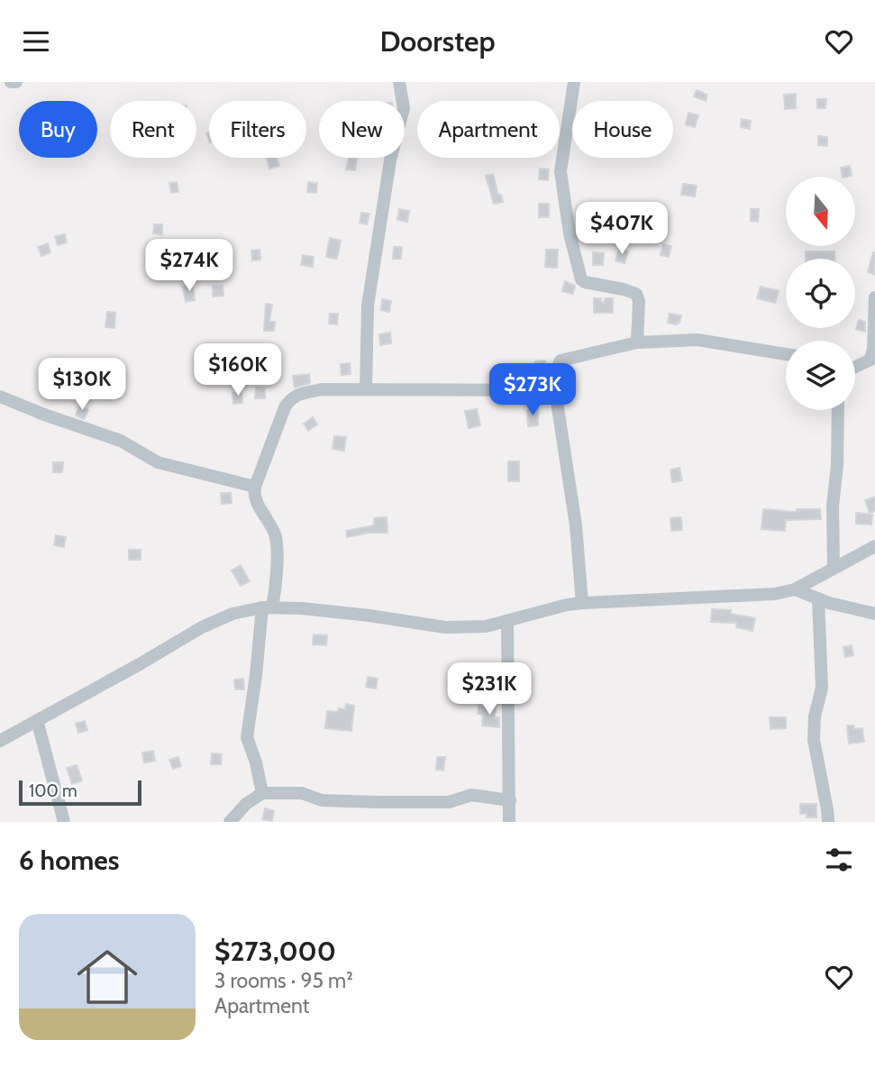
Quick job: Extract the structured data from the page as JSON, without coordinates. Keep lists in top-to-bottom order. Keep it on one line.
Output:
{"scale_bar":"100 m","north":"bottom","page":{"header":"Doorstep","chip":["Buy","Rent","Filters","New","Apartment","House"],"price":["$407K","$274K","$160K","$130K","$273K","$231K"],"scale":"100 m","heading":"6 homes","list":[{"name":"$273,000","note":"3 rooms · 95 m² · Apartment"}]}}
